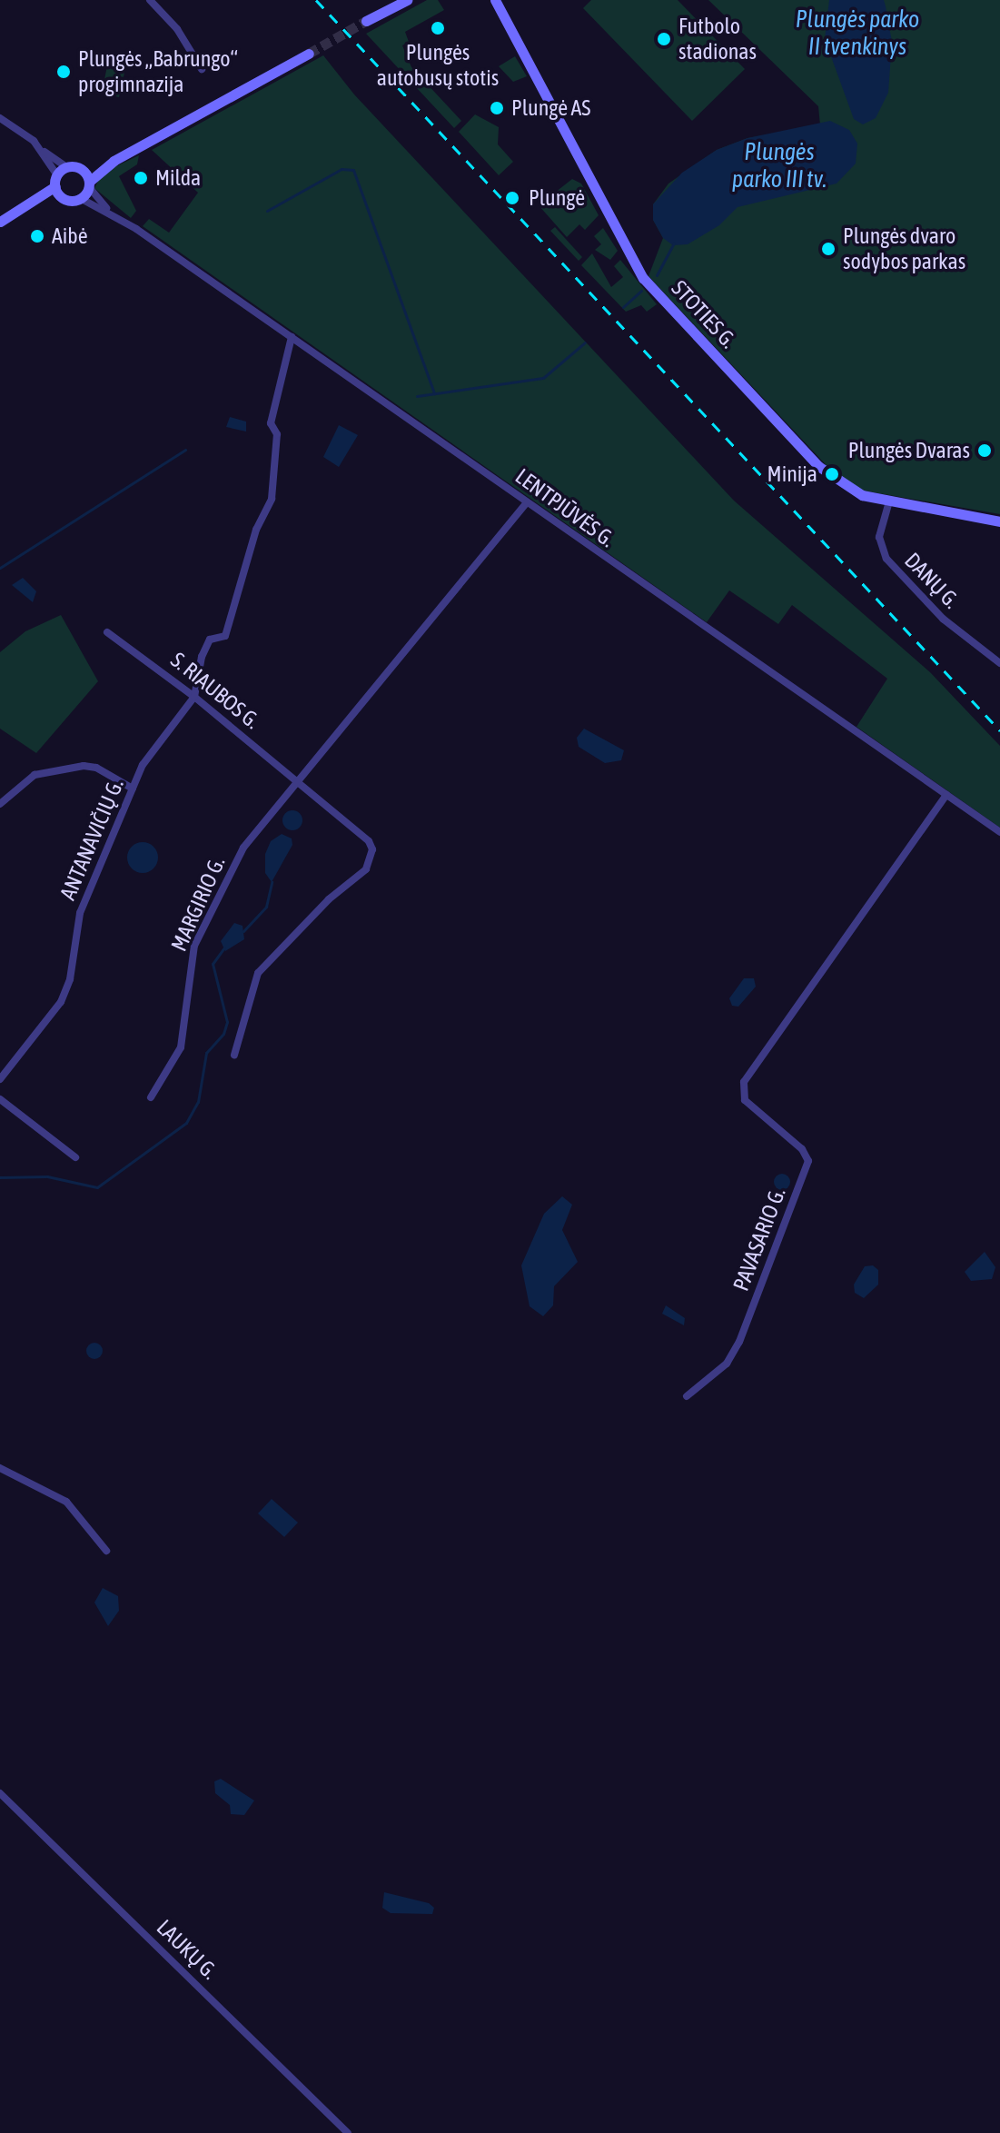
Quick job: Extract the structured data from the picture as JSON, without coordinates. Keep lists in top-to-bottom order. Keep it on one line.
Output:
{"streets":{"main road":["STOTIES G."],"street":["LENTPJŪVĖS G.","DANŲ G.","S. RIAUBOS G.","ANTANAVIČIŲ G.","MARGIRIO G.","PAVASARIO G.","LAUKŲ G."]},"crossings":[["STOTIES G.","DANŲ G."],["LENTPJŪVĖS G.","MARGIRIO G."],["LENTPJŪVĖS G.","PAVASARIO G."],["S. RIAUBOS G.","ANTANAVIČIŲ G."],["S. RIAUBOS G.","MARGIRIO G."]],"water":["Plungės parko II tvenkinys","Plungės parko III tv."],"places":["Plungės autobusų stotis","Futbolo stadionas","Plungės „Babrungo“ progimnazija","Plungė AS","Milda","Plungė","Aibė","Plungės dvaro sodybos parkas","Plungės Dvaras","Minija"]}
